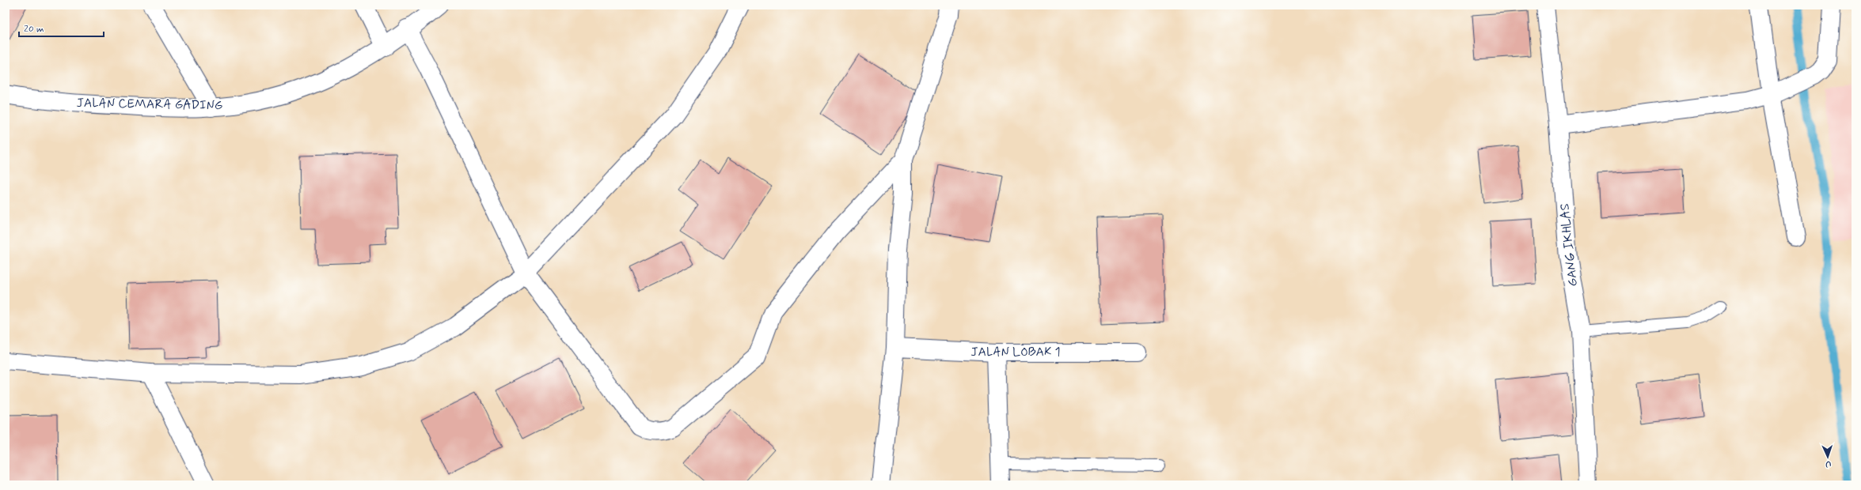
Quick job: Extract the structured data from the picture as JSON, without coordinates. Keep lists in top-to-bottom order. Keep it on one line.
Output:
{"streets":{"street":["JALAN CEMARA GADING","GANG IKHLAS","JALAN LOBAK 1"]},"scale_bar":"20 m","north":"bottom"}
